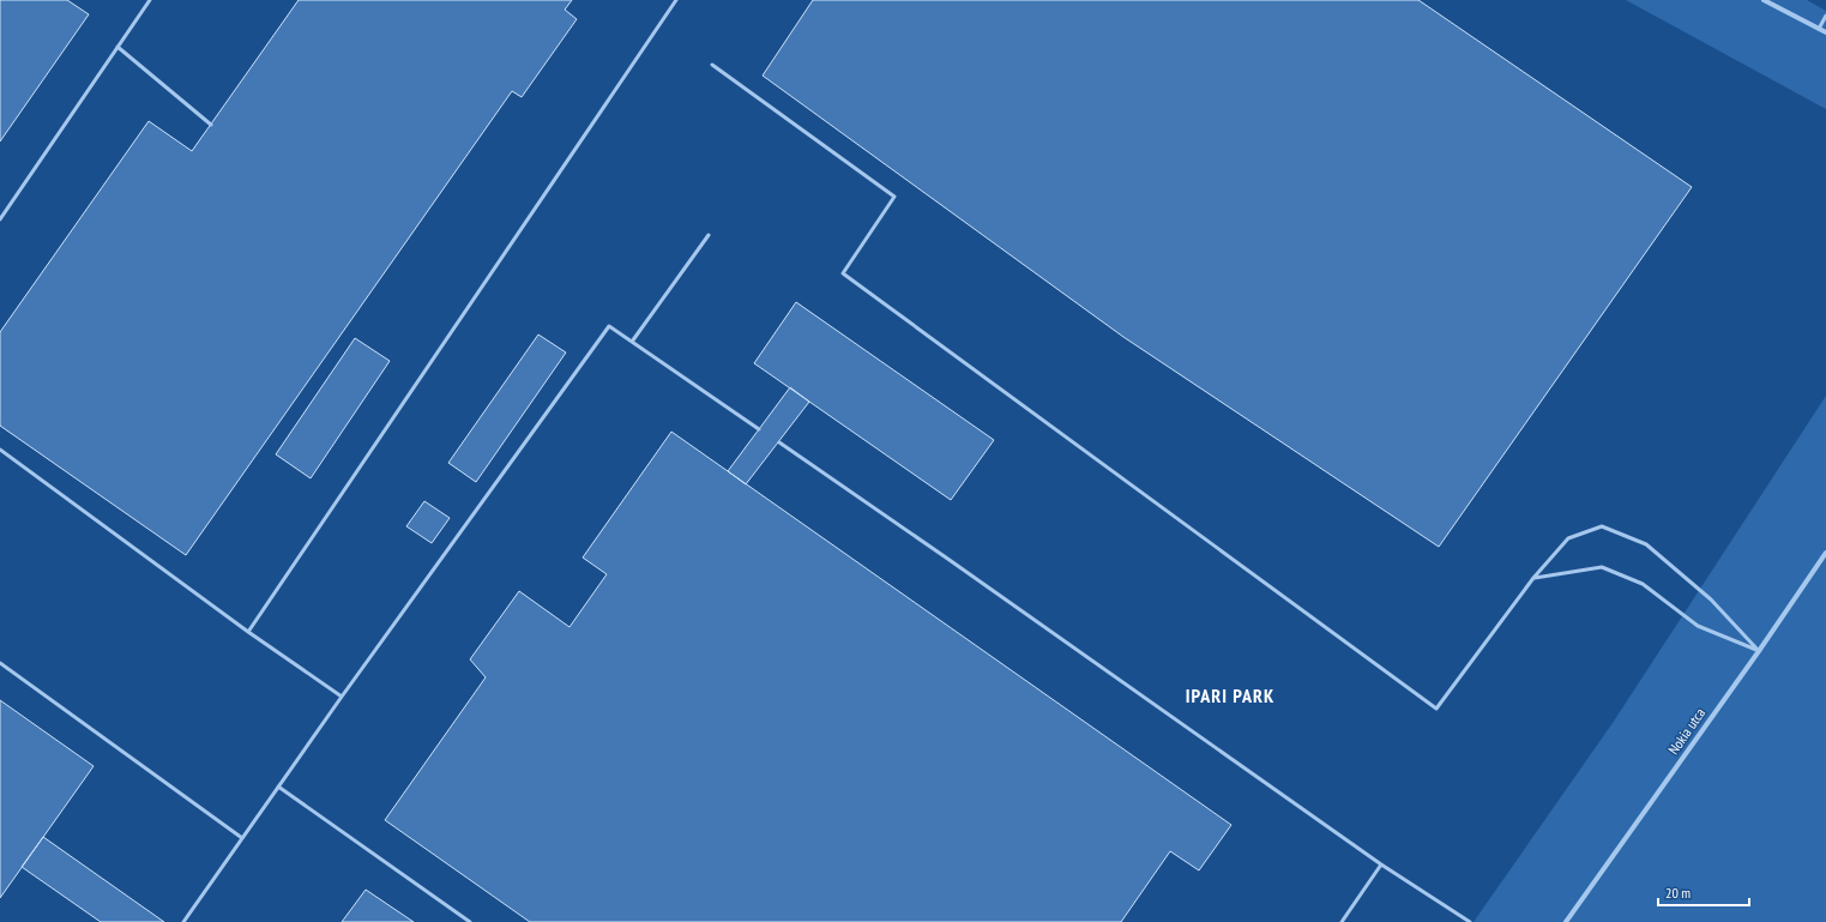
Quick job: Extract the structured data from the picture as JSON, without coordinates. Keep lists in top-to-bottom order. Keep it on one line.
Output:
{"streets":{"street":["Nokia utca"]},"districts":["IPARI PARK"],"scale_bar":"20 m"}
